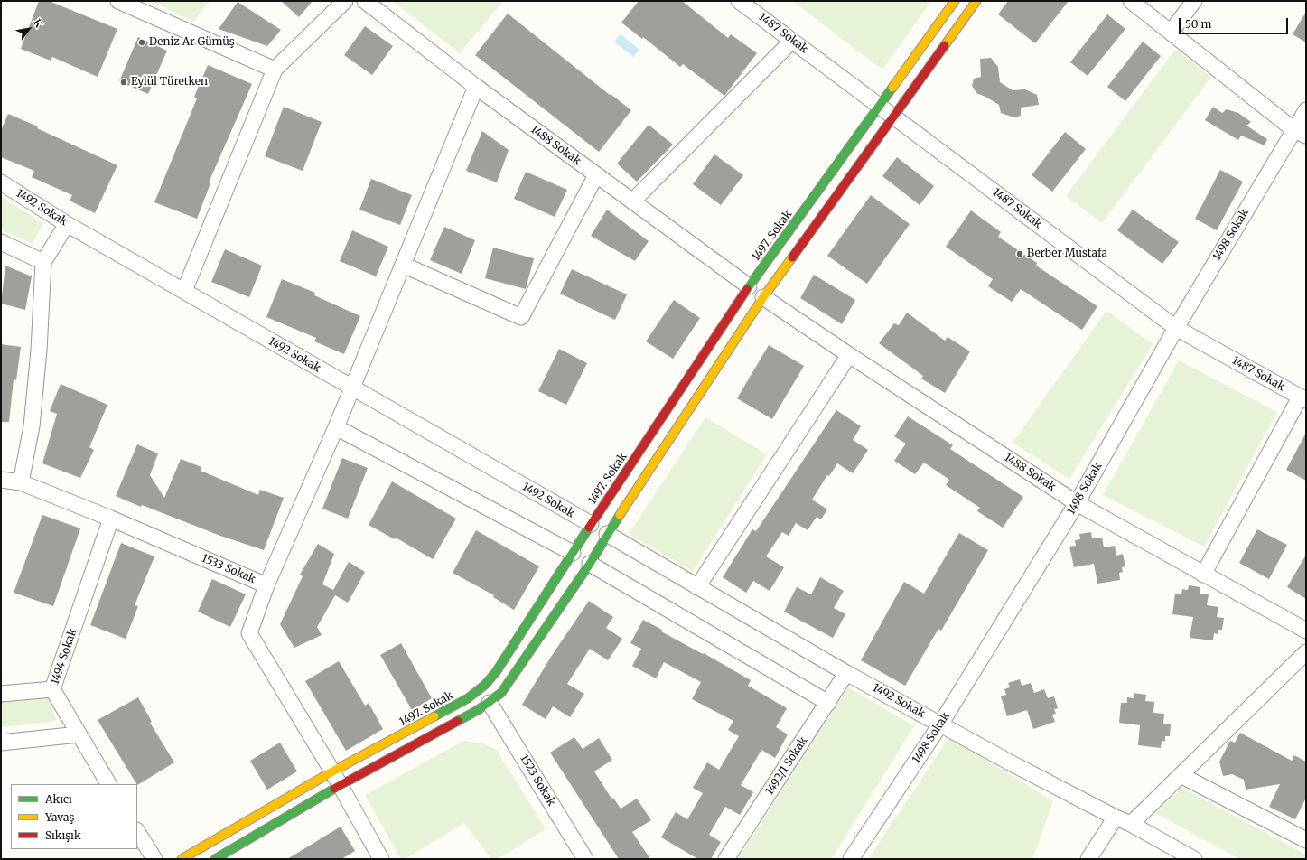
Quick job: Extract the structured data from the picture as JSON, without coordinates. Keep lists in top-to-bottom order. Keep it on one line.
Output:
{"streets":{"street":["1487 Sokak","1488 Sokak","1492 Sokak","1498 Sokak","1497. Sokak","1533 Sokak","1494 Sokak","1492/1 Sokak","1523 Sokak"]},"crossings":[["1487 Sokak","1498 Sokak"],["1487 Sokak","1497. Sokak"],["1488 Sokak","1498 Sokak"],["1488 Sokak","1497. Sokak"],["1492 Sokak","1498 Sokak"],["1492 Sokak","1497. Sokak"],["1492 Sokak","1492/1 Sokak"],["1497. Sokak","1533 Sokak"],["1497. Sokak","1523 Sokak"],["1533 Sokak","1494 Sokak"]],"places":["Deniz Ar Gümüş","Eylül Türetken","Berber Mustafa"],"legend":["Akıcı","Yavaş","Sıkışık"],"scale_bar":"50 m","north":"top right"}
